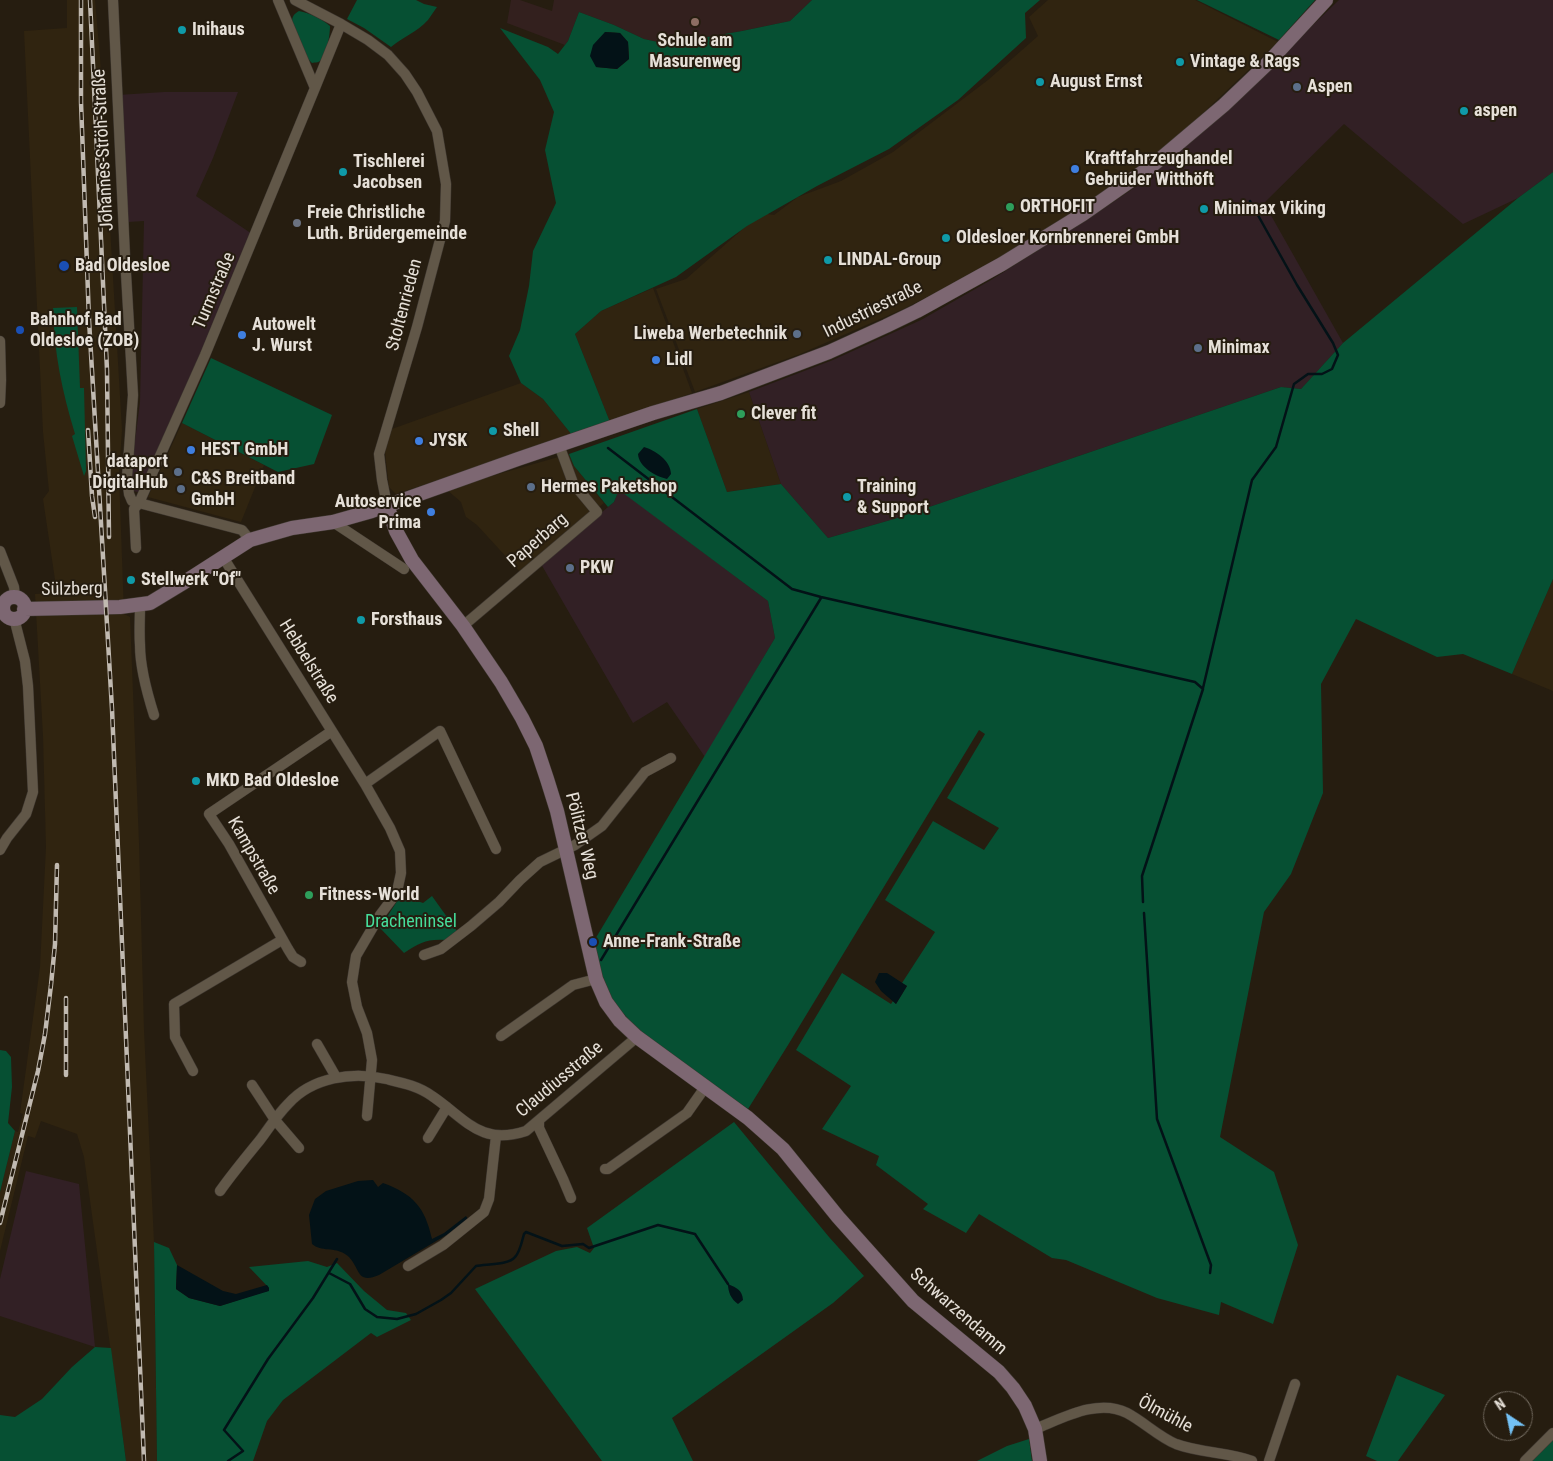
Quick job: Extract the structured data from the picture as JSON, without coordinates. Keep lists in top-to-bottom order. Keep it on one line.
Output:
{"streets":{"main road":["Industriestraße","Sülzberg","Pölitzer Weg","Schwarzendamm"],"street":["Johannes-Ströh-Straße","Turmstraße","Stoltenrieden","Paperbarg","Hebbelstraße","Kampstraße","Claudiusstraße","Ölmühle"]},"crossings":[["Johannes-Ströh-Straße","Turmstraße"],["Turmstraße","Stoltenrieden"],["Stoltenrieden","Industriestraße"],["Stoltenrieden","Pölitzer Weg"],["Industriestraße","Paperbarg"],["Industriestraße","Pölitzer Weg"],["Paperbarg","Pölitzer Weg"],["Hebbelstraße","Kampstraße"],["Hebbelstraße","Claudiusstraße"],["Pölitzer Weg","Claudiusstraße"],["Pölitzer Weg","Schwarzendamm"],["Schwarzendamm","Ölmühle"]],"parks":["Dracheninsel"],"places":["Schule am Masurenweg","Inihaus","Vintage & Rags","August Ernst","Aspen","aspen","Kraftfahrzeughandel Gebrüder Witthöft","Tischlerei Jacobsen","ORTHOFIT","Minimax Viking","Freie Christliche Luth. Brüdergemeinde","Oldesloer Kornbrennerei GmbH","LINDAL-Group","Bad Oldesloe","Bahnhof Bad Oldesloe (ZOB)","Liweba Werbetechnik","Autowelt J. Wurst","Minimax","Lidl","Clever fit","Shell","JYSK","HEST GmbH","dataport DigitalHub","Hermes Paketshop","C&S Breitband GmbH","Training & Support","Autoservice Prima","PKW","Stellwerk \"Of\"","Forsthaus","MKD Bad Oldesloe","Fitness-World","Anne-Frank-Straße"],"north":"top left"}
